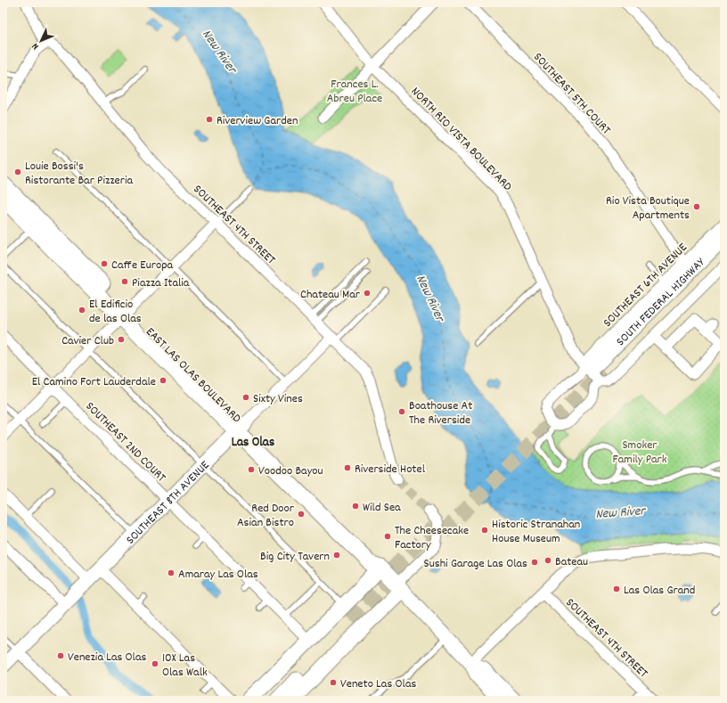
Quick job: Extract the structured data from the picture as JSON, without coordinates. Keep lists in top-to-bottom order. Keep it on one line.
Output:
{"streets":{"main road":["SOUTH FEDERAL HIGHWAY","EAST LAS OLAS BOULEVARD","SOUTHEAST 8TH AVENUE"],"street":["SOUTHEAST 5TH COURT","NORTH RIO VISTA BOULEVARD","SOUTHEAST 4TH STREET","SOUTHEAST 6TH AVENUE","SOUTHEAST 2ND COURT"]},"crossings":[["SOUTHEAST 5TH COURT","SOUTHEAST 6TH AVENUE"],["NORTH RIO VISTA BOULEVARD","SOUTHEAST 6TH AVENUE"],["NORTH RIO VISTA BOULEVARD","SOUTH FEDERAL HIGHWAY"],["SOUTHEAST 4TH STREET","SOUTHEAST 8TH AVENUE"],["SOUTHEAST 6TH AVENUE","SOUTH FEDERAL HIGHWAY"],["EAST LAS OLAS BOULEVARD","SOUTHEAST 8TH AVENUE"],["SOUTHEAST 2ND COURT","SOUTHEAST 8TH AVENUE"]],"districts":["Las Olas"],"water":["New River"],"parks":["Frances L. Abreu Place","Smoker Family Park"],"places":["Riverview Garden","Louie Bossi's Ristorante Bar Pizzeria","Rio Vista Boutique Apartments","Caffe Europa","Piazza Italia","Chateau Mar","El Edificio de las Olas","Cavier Club","El Camino Fort Lauderdale","Sixty Vines","Boathouse At The Riverside","Riverside Hotel","Voodoo Bayou","Wild Sea","Red Door Asian Bistro","Historic Stranahan House Museum","The Cheesecake Factory","Big City Tavern","Bateau","Sushi Garage Las Olas","Amaray Las Olas","Las Olas Grand","Venezia Las Olas","10X Las Olas Walk","Veneto Las Olas"],"north":"bottom left"}
